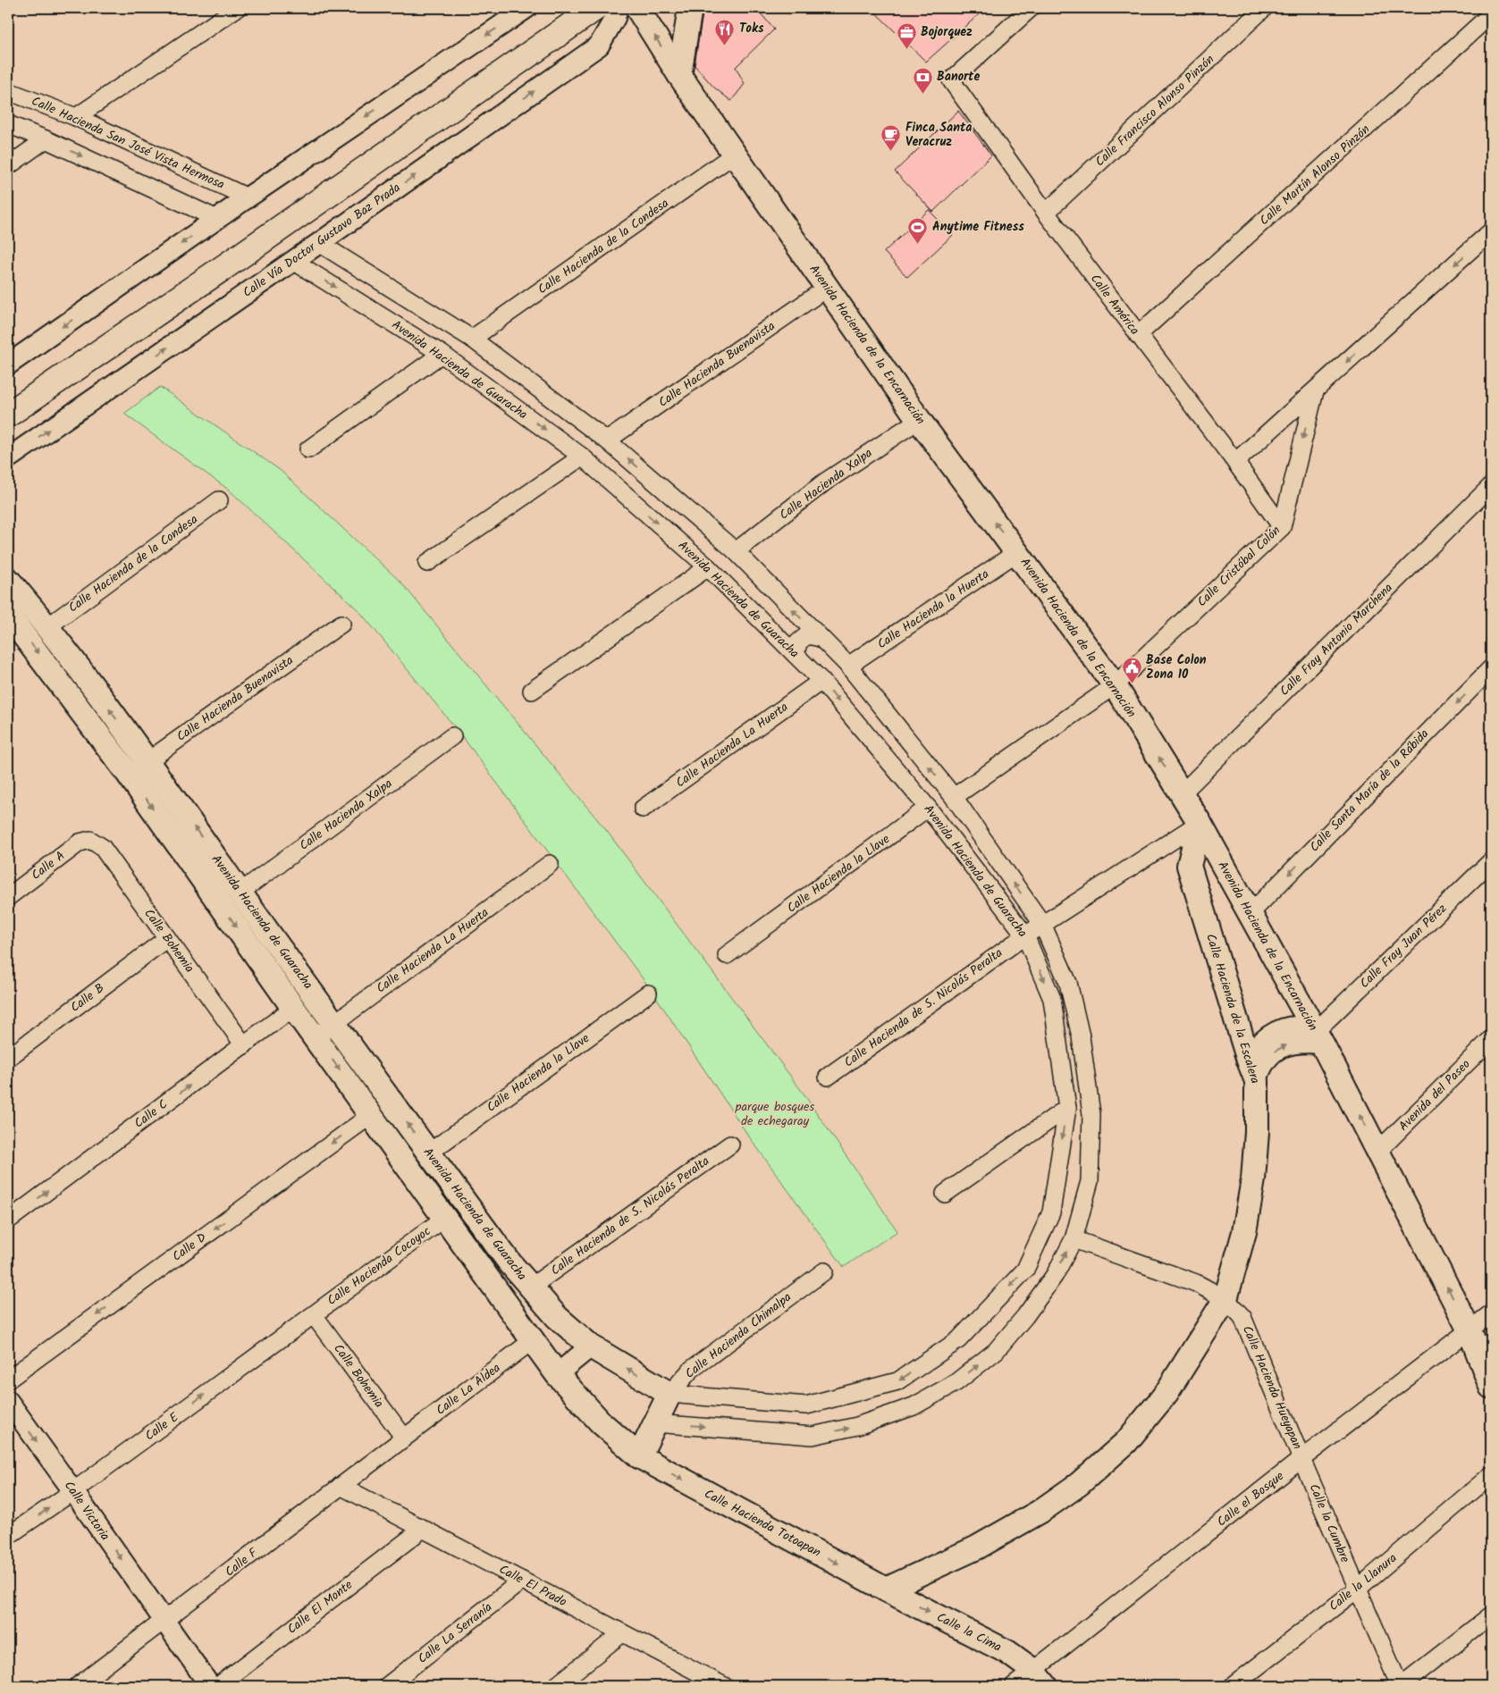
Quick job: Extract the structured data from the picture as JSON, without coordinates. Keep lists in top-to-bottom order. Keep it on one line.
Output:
{"streets":{"main road":["Avenida Hacienda de la Encarnación","Avenida Hacienda de Guaracha","Calle Hacienda de la Escalera","Calle Hacienda Chimalpa","Calle Hacienda Totoapan","Calle la Cima"],"street":["Calle Francisco Alonso Pinzón","Calle Hacienda San José Vista Hermosa","Calle Martín Alonso Pinzón","Calle Vía Doctor Gustavo Baz Prada","Calle Hacienda de la Condesa","Calle América","Calle Hacienda Buenavista","Calle Hacienda Xalpa","Calle Cristóbal Colón","Calle Hacienda la Huerta","Calle Fray Antonio Marchena","Calle Hacienda La Huerta","Calle Santa María de la Rábida","Calle A","Calle Hacienda la Llave","Calle Bohemia","Calle Fray Juan Pérez","Calle B","Calle Hacienda de S. Nicolás Peralta","Avenida del Paseo","Calle C","Calle D","Calle Hacienda Cocoyoc","Calle Hacienda Hueyapan","Calle La Aldea","Calle E","Calle el Bosque","Calle Victoria","Calle la Cumbre","Calle F","Calle la Llanura","Calle El Prado","Calle El Monte","Calle La Serranía"]},"crossings":[["Calle Francisco Alonso Pinzón","Calle América"],["Calle Martín Alonso Pinzón","Calle América"],["Calle Vía Doctor Gustavo Baz Prada","Avenida Hacienda de Guaracha"],["Calle Hacienda de la Condesa","Avenida Hacienda de la Encarnación"],["Calle Hacienda de la Condesa","Avenida Hacienda de Guaracha"],["Calle América","Calle Cristóbal Colón"],["Avenida Hacienda de la Encarnación","Calle Hacienda Buenavista"],["Avenida Hacienda de la Encarnación","Calle Hacienda Xalpa"],["Avenida Hacienda de la Encarnación","Calle Cristóbal Colón"],["Avenida Hacienda de la Encarnación","Calle Hacienda la Huerta"],["Avenida Hacienda de la Encarnación","Calle Fray Antonio Marchena"],["Avenida Hacienda de la Encarnación","Calle Santa María de la Rábida"],["Avenida Hacienda de la Encarnación","Calle Fray Juan Pérez"],["Avenida Hacienda de la Encarnación","Calle Hacienda de S. Nicolás Peralta"],["Avenida Hacienda de la Encarnación","Calle Hacienda de la Escalera"],["Avenida Hacienda de la Encarnación","Avenida del Paseo"],["Avenida Hacienda de la Encarnación","Calle el Bosque"],["Calle Hacienda Buenavista","Avenida Hacienda de Guaracha"],["Avenida Hacienda de Guaracha","Calle Hacienda Xalpa"],["Avenida Hacienda de Guaracha","Calle Hacienda la Huerta"],["Avenida Hacienda de Guaracha","Calle Hacienda La Huerta"],["Avenida Hacienda de Guaracha","Calle Hacienda la Llave"],["Avenida Hacienda de Guaracha","Calle Hacienda de S. Nicolás Peralta"],["Avenida Hacienda de Guaracha","Calle C"],["Avenida Hacienda de Guaracha","Calle D"],["Avenida Hacienda de Guaracha","Calle Hacienda Cocoyoc"],["Avenida Hacienda de Guaracha","Calle Hacienda Chimalpa"],["Avenida Hacienda de Guaracha","Calle Hacienda Hueyapan"],["Avenida Hacienda de Guaracha","Calle La Aldea"],["Avenida Hacienda de Guaracha","Calle Hacienda Totoapan"],["Calle A","Calle Bohemia"],["Calle Bohemia","Calle B"],["Calle Bohemia","Calle C"],["Calle Bohemia","Calle Hacienda Cocoyoc"],["Calle Bohemia","Calle La Aldea"],["Calle Bohemia","Calle E"],["Calle Bohemia","Calle F"],["Calle Hacienda de S. Nicolás Peralta","Calle Hacienda de la Escalera"],["Calle Hacienda de la Escalera","Calle Hacienda Hueyapan"],["Calle Hacienda de la Escalera","Calle Hacienda Totoapan"],["Calle Hacienda de la Escalera","Calle la Cima"],["Calle Hacienda Cocoyoc","Calle E"],["Calle Hacienda Chimalpa","Calle Hacienda Totoapan"],["Calle Hacienda Hueyapan","Calle el Bosque"],["Calle Hacienda Hueyapan","Calle la Cumbre"],["Calle La Aldea","Calle F"],["Calle E","Calle Victoria"],["Calle el Bosque","Calle la Cumbre"],["Calle el Bosque","Calle la Cima"],["Calle Victoria","Calle F"],["Calle Hacienda Totoapan","Calle la Cima"],["Calle la Cumbre","Calle la Llanura"],["Calle F","Calle El Prado"],["Calle El Prado","Calle El Monte"],["Calle El Prado","Calle La Serranía"]],"one_way":["Avenida Hacienda de la Encarnación","Calle Cristóbal Colón","Calle Santa María de la Rábida","Calle C","Calle D","Calle E","Calle Victoria","Calle Hacienda Totoapan","Calle la Cima"],"parks":["parque bosques de echegaray"],"places":{"restaurant":["Toks"],"office":["Bojorquez"],"bank":["Banorte"],"cafe":["Finca Santa Veracruz"],"sports":["Anytime Fitness"],"public building":["Base Colon Zona 10"]}}
